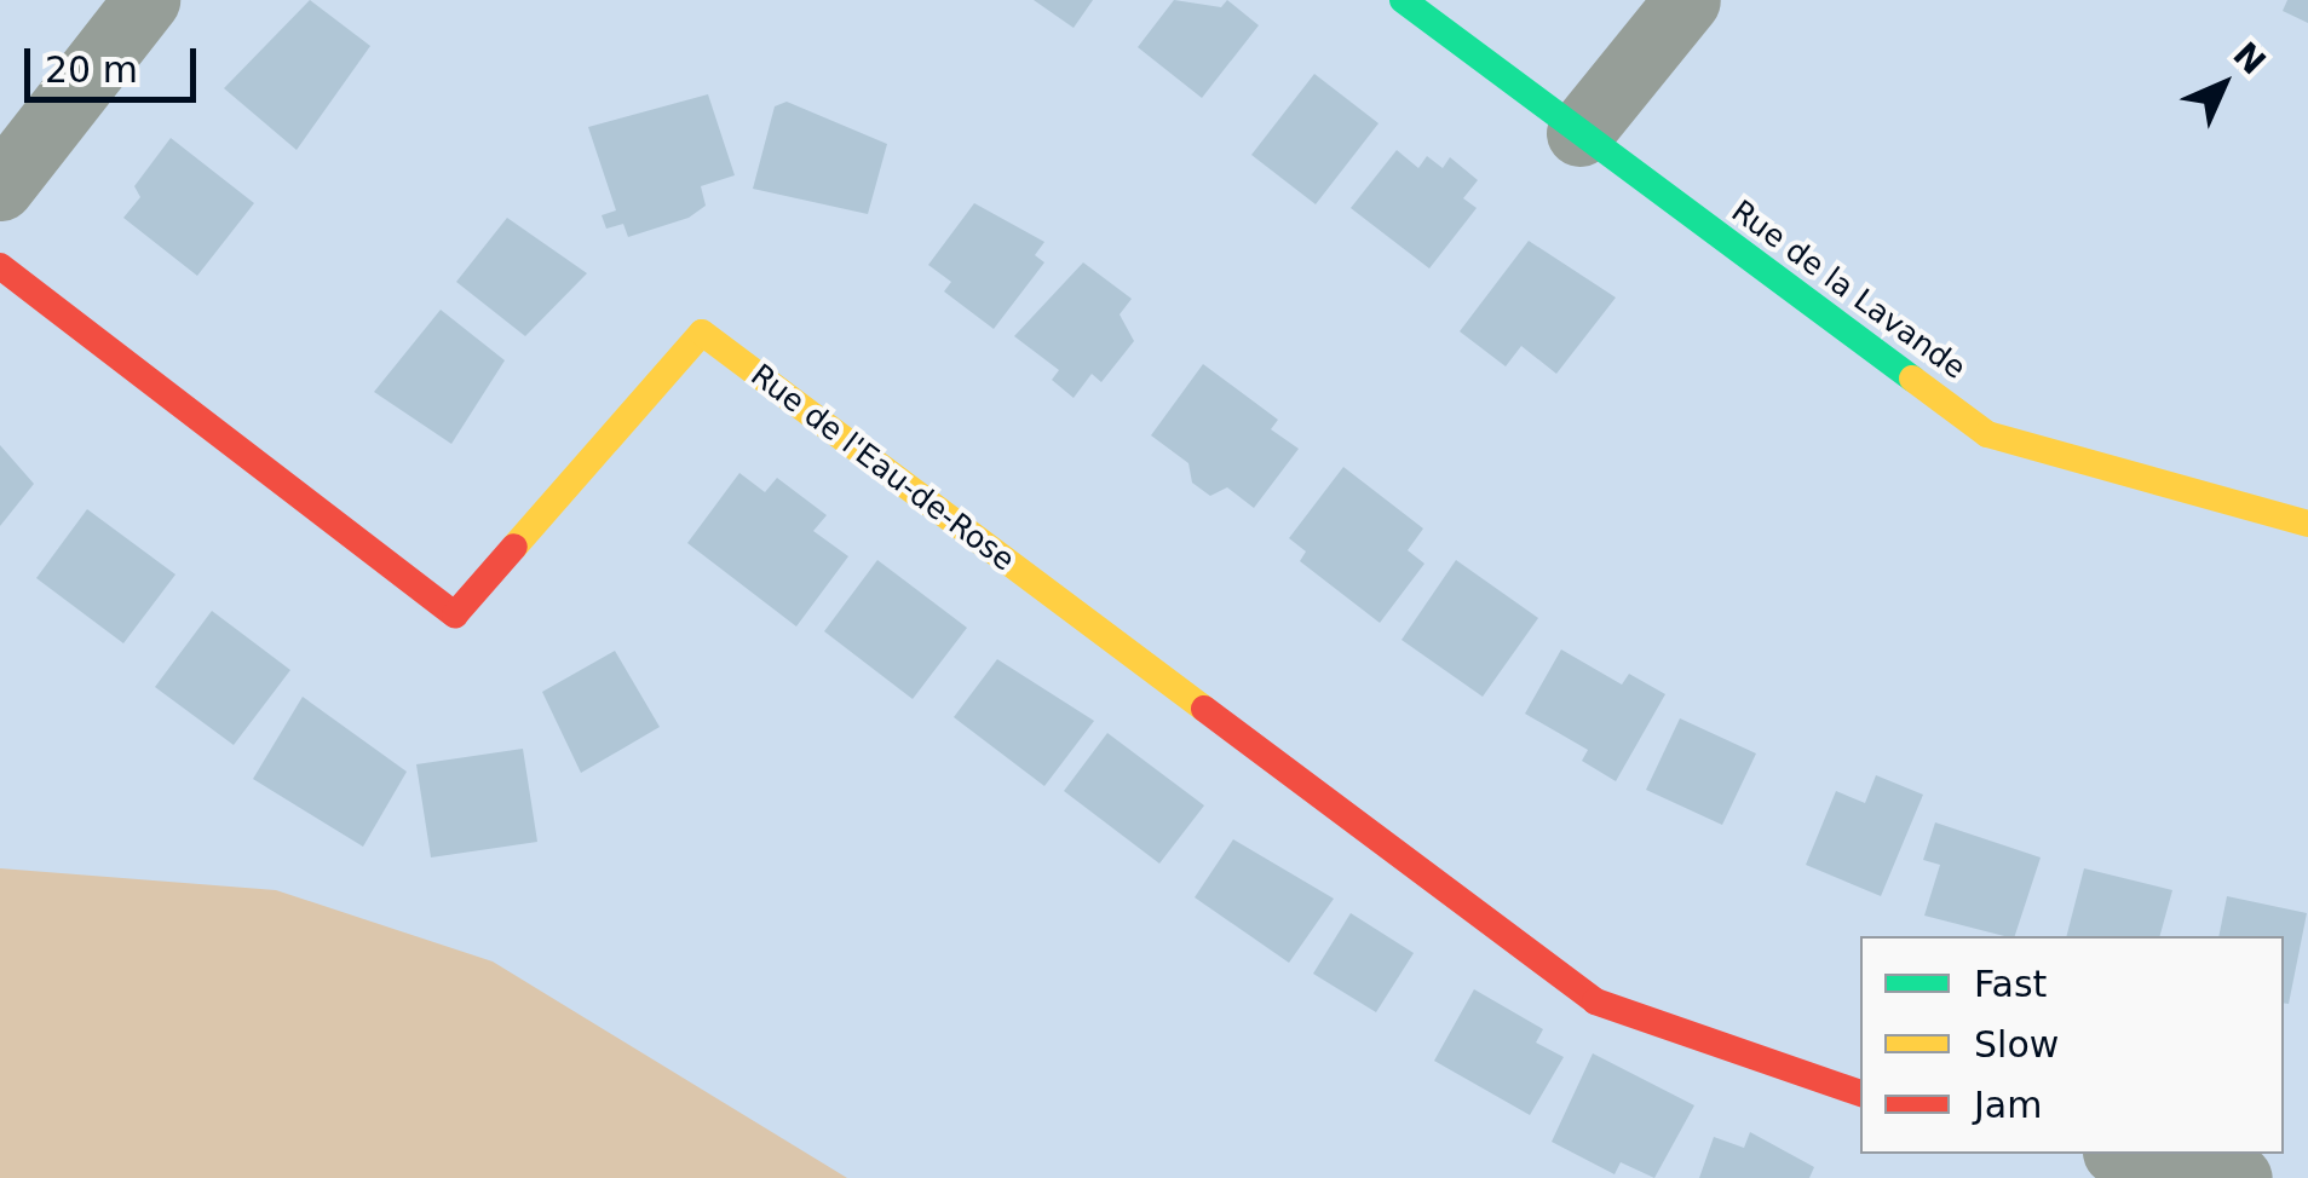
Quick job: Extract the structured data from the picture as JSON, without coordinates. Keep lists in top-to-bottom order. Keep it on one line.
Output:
{"streets":{"street":["Rue de la Lavande","Rue de l'Eau-de-Rose"]},"legend":["Fast","Slow","Jam"],"scale_bar":"20 m","north":"top right"}
